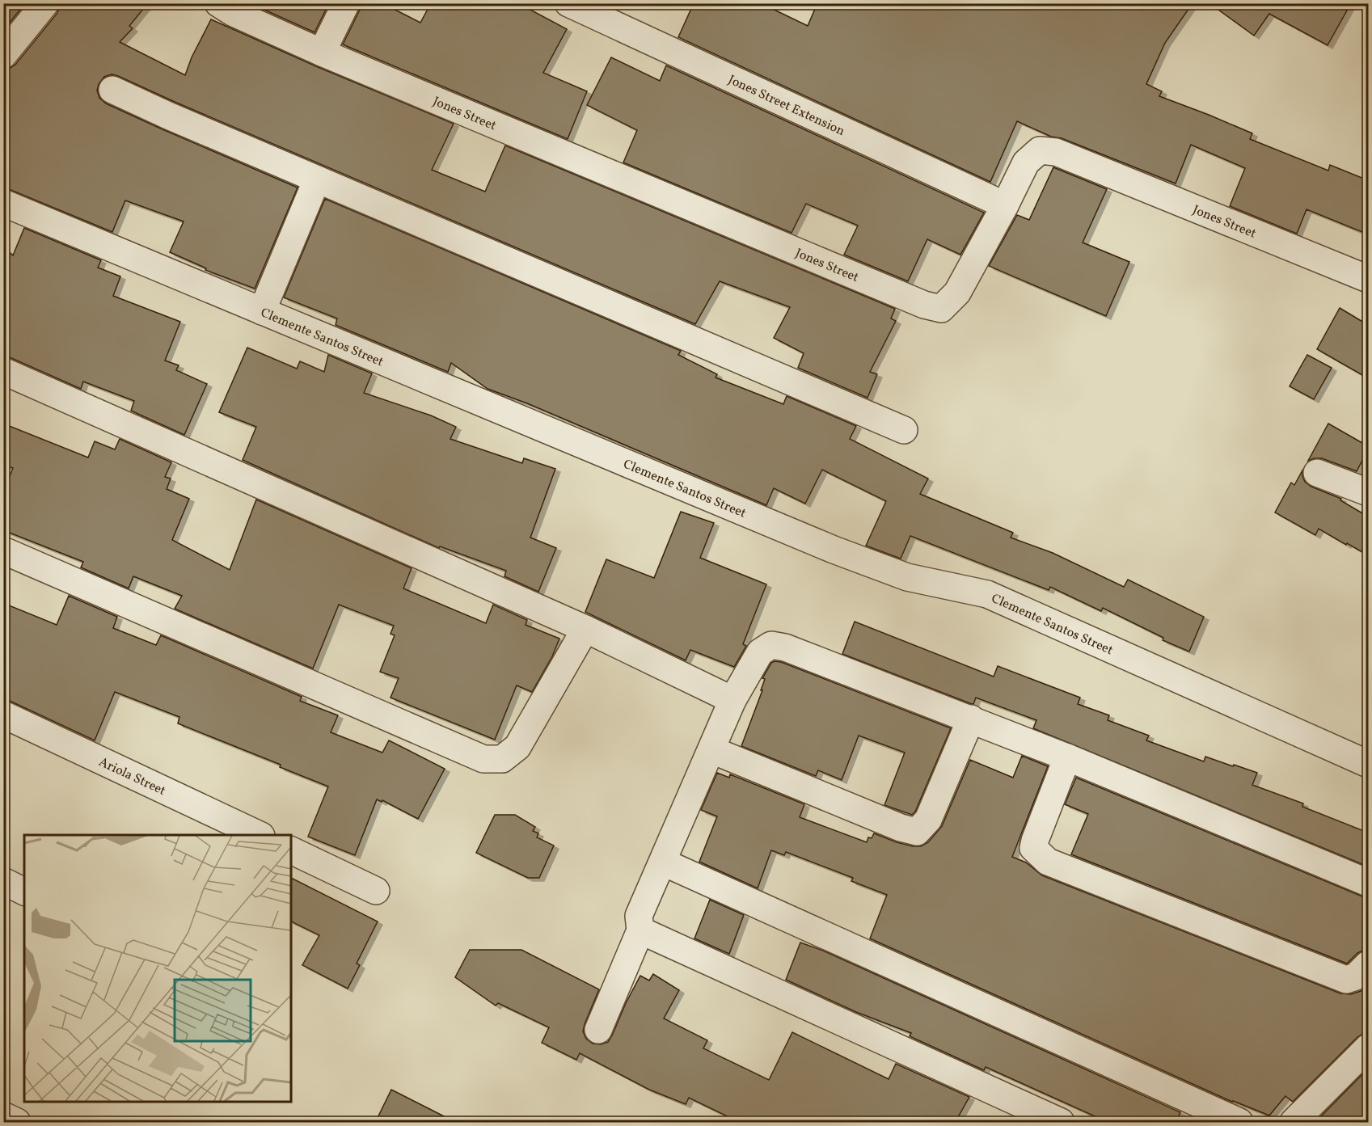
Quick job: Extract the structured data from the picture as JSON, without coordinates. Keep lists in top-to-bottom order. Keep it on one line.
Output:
{"streets":{"street":["Jones Street Extension","Jones Street","Clemente Santos Street","Ariola Street"]},"crossings":[["Jones Street Extension","Jones Street"]]}
